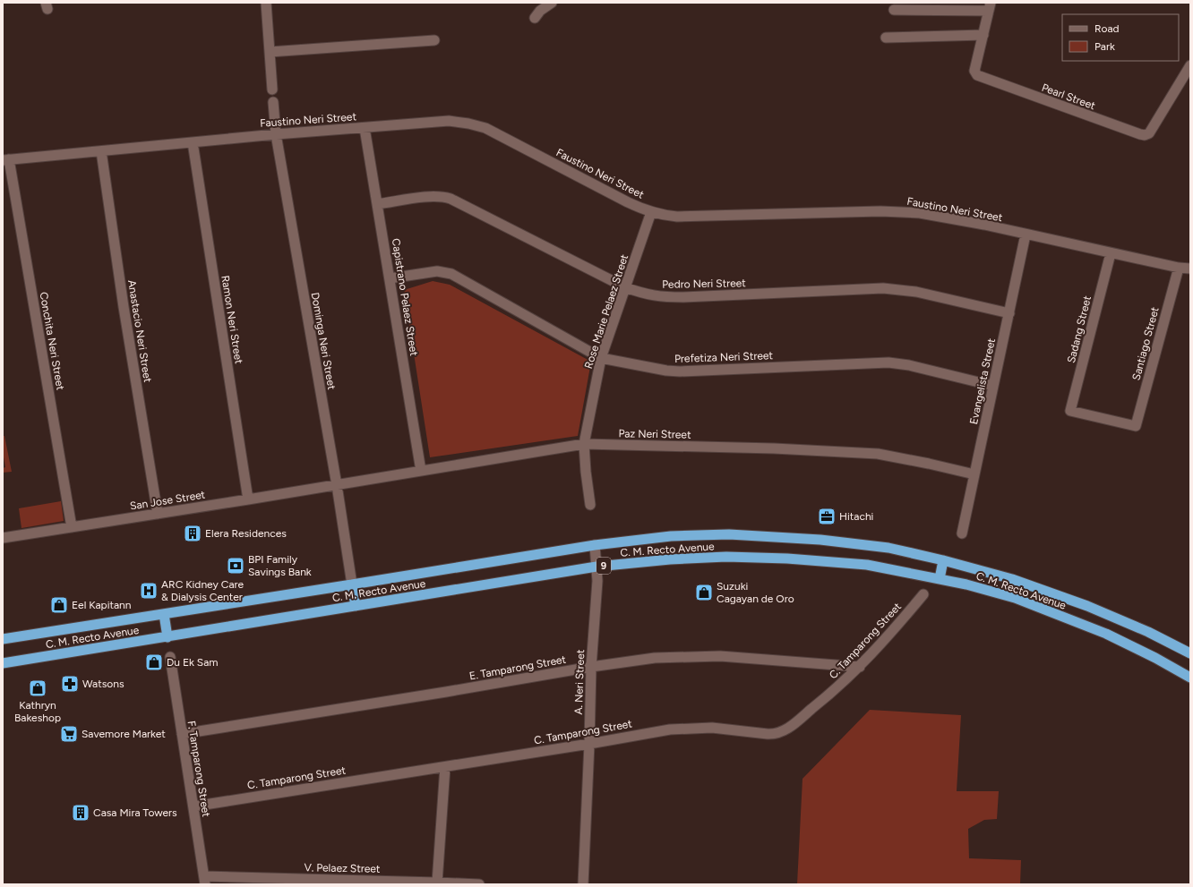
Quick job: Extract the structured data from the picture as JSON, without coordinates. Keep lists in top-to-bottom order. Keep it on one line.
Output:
{"streets":{"highway":["C. M. Recto Avenue","9"],"street":["Pearl Street","Faustino Neri Street","Pedro Neri Street","Capistrano Pelaez Street","Rose Marie Pelaez Street","Ramon Neri Street","Sadang Street","Anastacio Neri Street","Conchita Neri Street","Dominga Neri Street","Santiago Street","Prefetiza Neri Street","Evangelista Street","Paz Neri Street","San Jose Street","C. Tamparong Street","E. Tamparong Street","A. Neri Street","F. Tamparong Street","V. Pelaez Street"]},"crossings":[["Faustino Neri Street","Capistrano Pelaez Street"],["Faustino Neri Street","Rose Marie Pelaez Street"],["Faustino Neri Street","Ramon Neri Street"],["Faustino Neri Street","Sadang Street"],["Faustino Neri Street","Anastacio Neri Street"],["Faustino Neri Street","Conchita Neri Street"],["Faustino Neri Street","Dominga Neri Street"],["Faustino Neri Street","Santiago Street"],["Faustino Neri Street","Evangelista Street"],["Pedro Neri Street","Capistrano Pelaez Street"],["Pedro Neri Street","Rose Marie Pelaez Street"],["Pedro Neri Street","Evangelista Street"],["Capistrano Pelaez Street","Prefetiza Neri Street"],["Capistrano Pelaez Street","Paz Neri Street"],["Rose Marie Pelaez Street","Prefetiza Neri Street"],["Rose Marie Pelaez Street","Paz Neri Street"],["Ramon Neri Street","San Jose Street"],["Sadang Street","Santiago Street"],["Anastacio Neri Street","San Jose Street"],["Conchita Neri Street","San Jose Street"],["Dominga Neri Street","Paz Neri Street"],["Dominga Neri Street","San Jose Street"],["Dominga Neri Street","C. M. Recto Avenue"],["Prefetiza Neri Street","Evangelista Street"],["Evangelista Street","Paz Neri Street"],["Paz Neri Street","San Jose Street"],["C. M. Recto Avenue","A. Neri Street"],["C. Tamparong Street","E. Tamparong Street"],["C. Tamparong Street","A. Neri Street"],["C. Tamparong Street","F. Tamparong Street"],["E. Tamparong Street","A. Neri Street"],["E. Tamparong Street","F. Tamparong Street"],["F. Tamparong Street","V. Pelaez Street"]],"places":{"office":["Hitachi"],"building":["Elera Residences","Casa Mira Towers"],"bank":["BPI Family Savings Bank"],"hospital":["ARC Kidney Care & Dialysis Center"],"shop":["Suzuki Cagayan de Oro","Eel Kapitann","Du Ek Sam","Kathryn Bakeshop"],"pharmacy":["Watsons"],"supermarket":["Savemore Market"]},"legend":["Road","Park"]}
